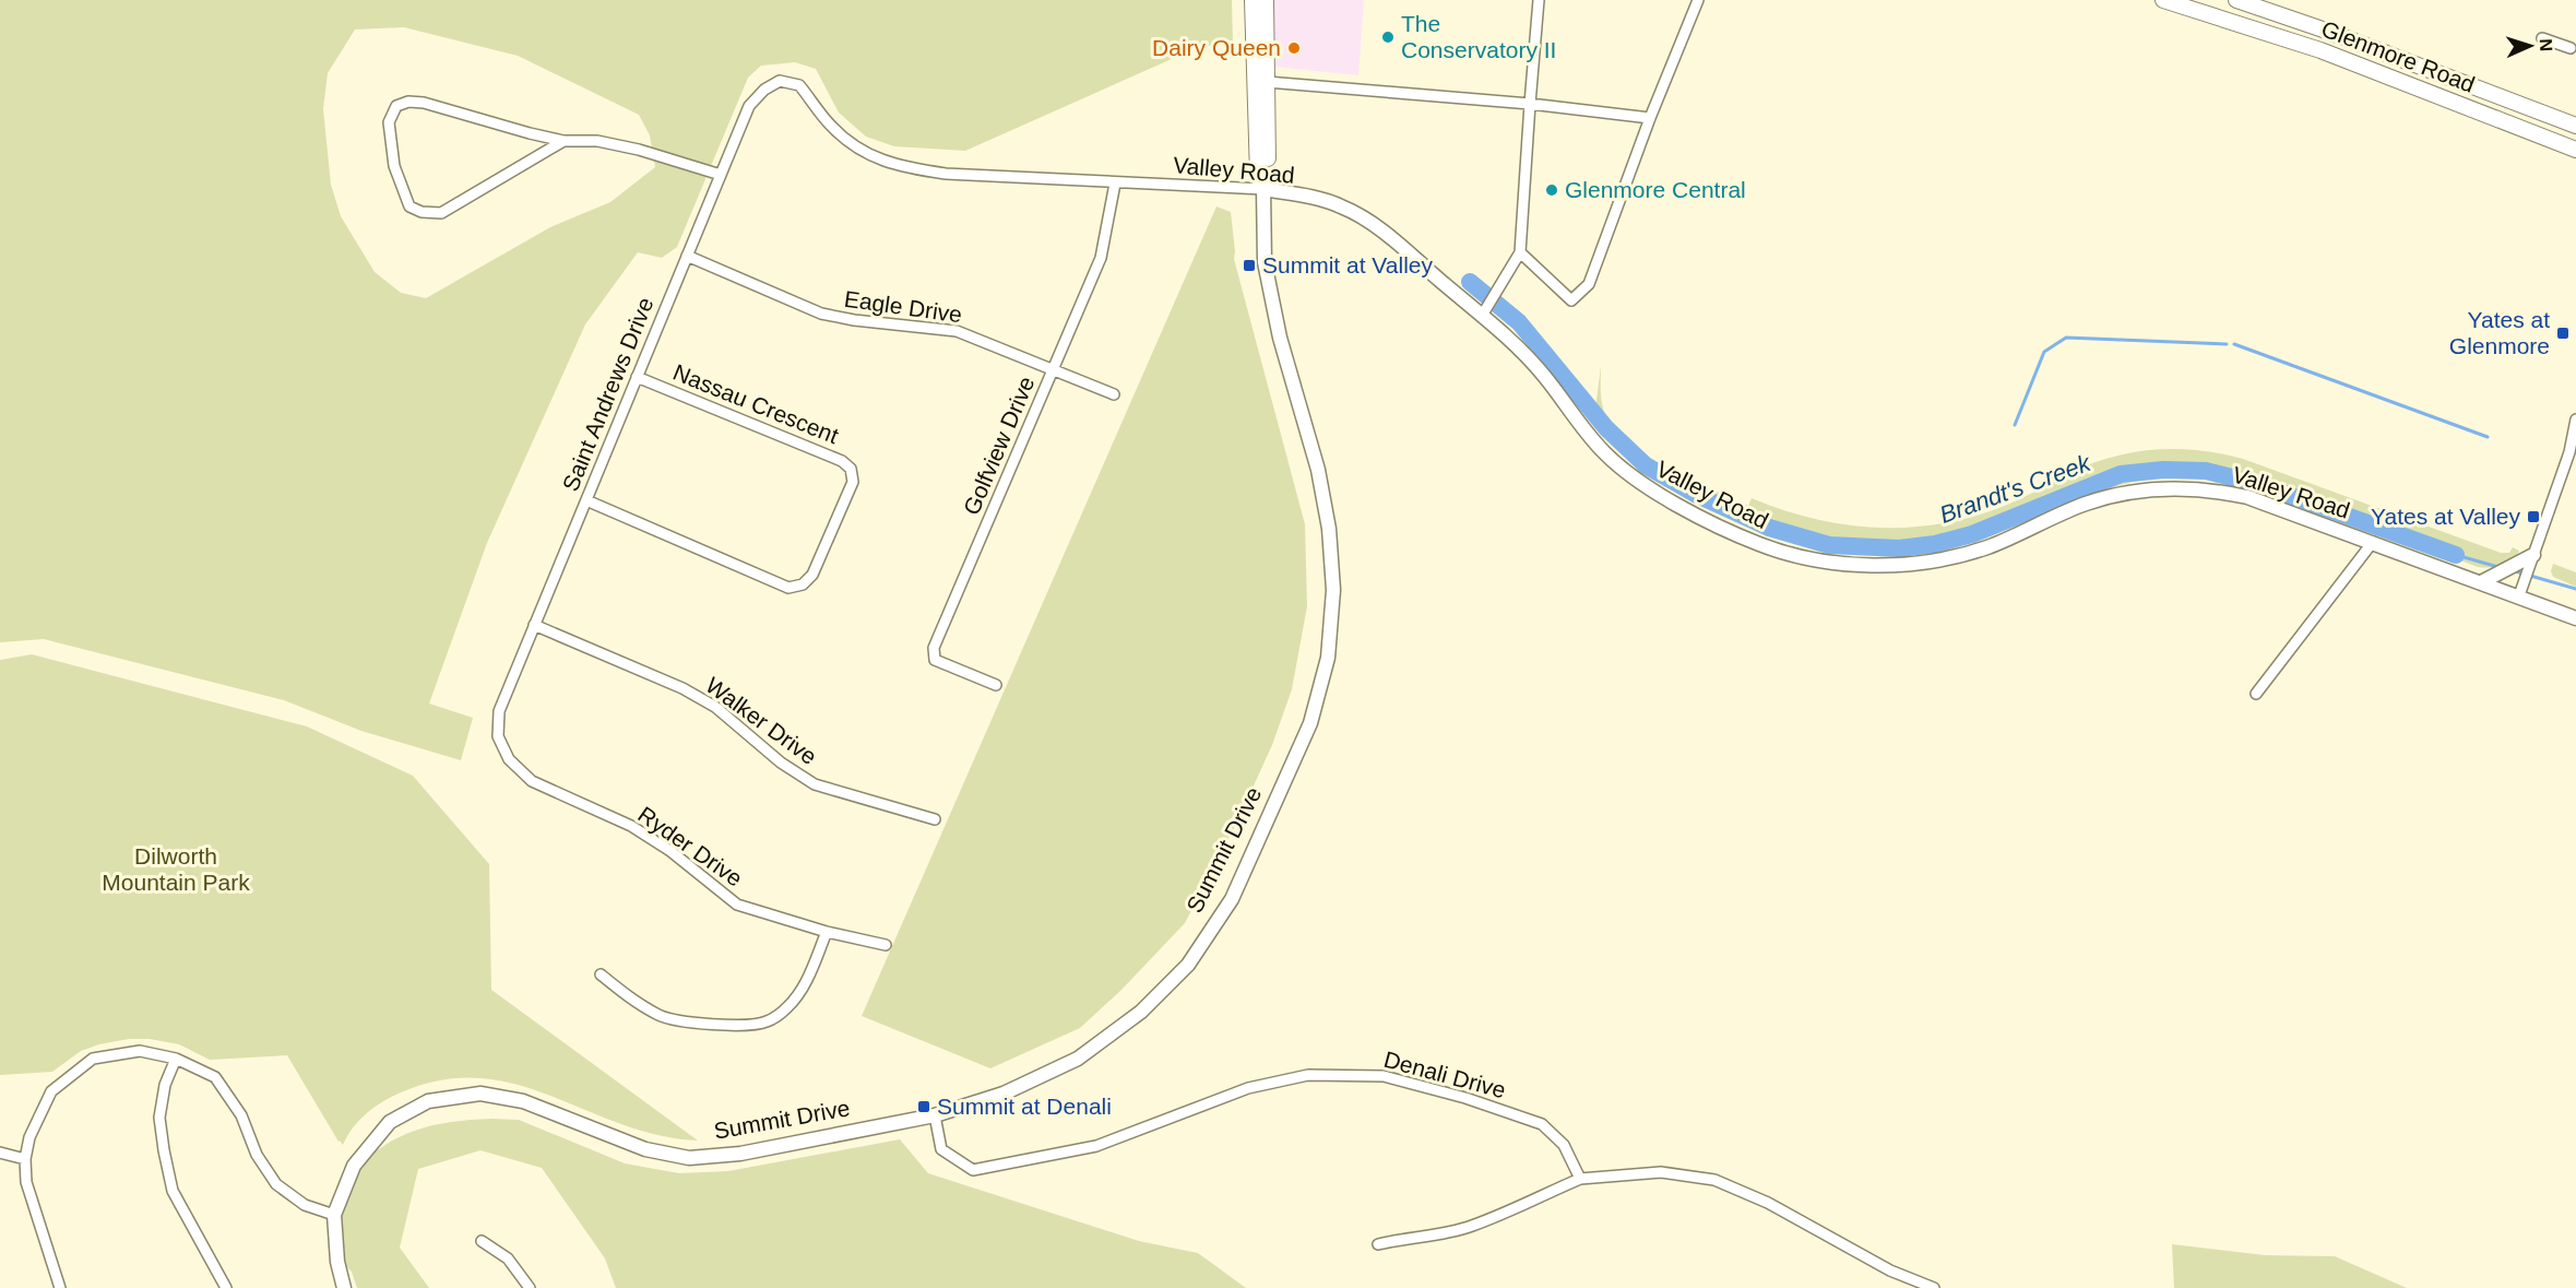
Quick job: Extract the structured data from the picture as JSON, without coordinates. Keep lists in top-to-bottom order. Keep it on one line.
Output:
{"streets":{"main road":["Glenmore Road","Summit Drive"],"street":["Valley Road","Eagle Drive","Saint Andrews Drive","Nassau Crescent","Golfview Drive","Walker Drive","Ryder Drive","Denali Drive"]},"crossings":[["Valley Road","Saint Andrews Drive"],["Valley Road","Golfview Drive"],["Valley Road","Summit Drive"],["Eagle Drive","Saint Andrews Drive"],["Eagle Drive","Golfview Drive"],["Saint Andrews Drive","Nassau Crescent"],["Saint Andrews Drive","Walker Drive"],["Saint Andrews Drive","Ryder Drive"],["Summit Drive","Denali Drive"]],"water":["Brandt's Creek"],"parks":["Dilworth Mountain Park"],"places":{"other":["The Conservatory II","Dairy Queen","Glenmore Central"],"transit":["Summit at Valley","Yates at Glenmore","Yates at Valley","Summit at Denali"]},"north":"right"}
